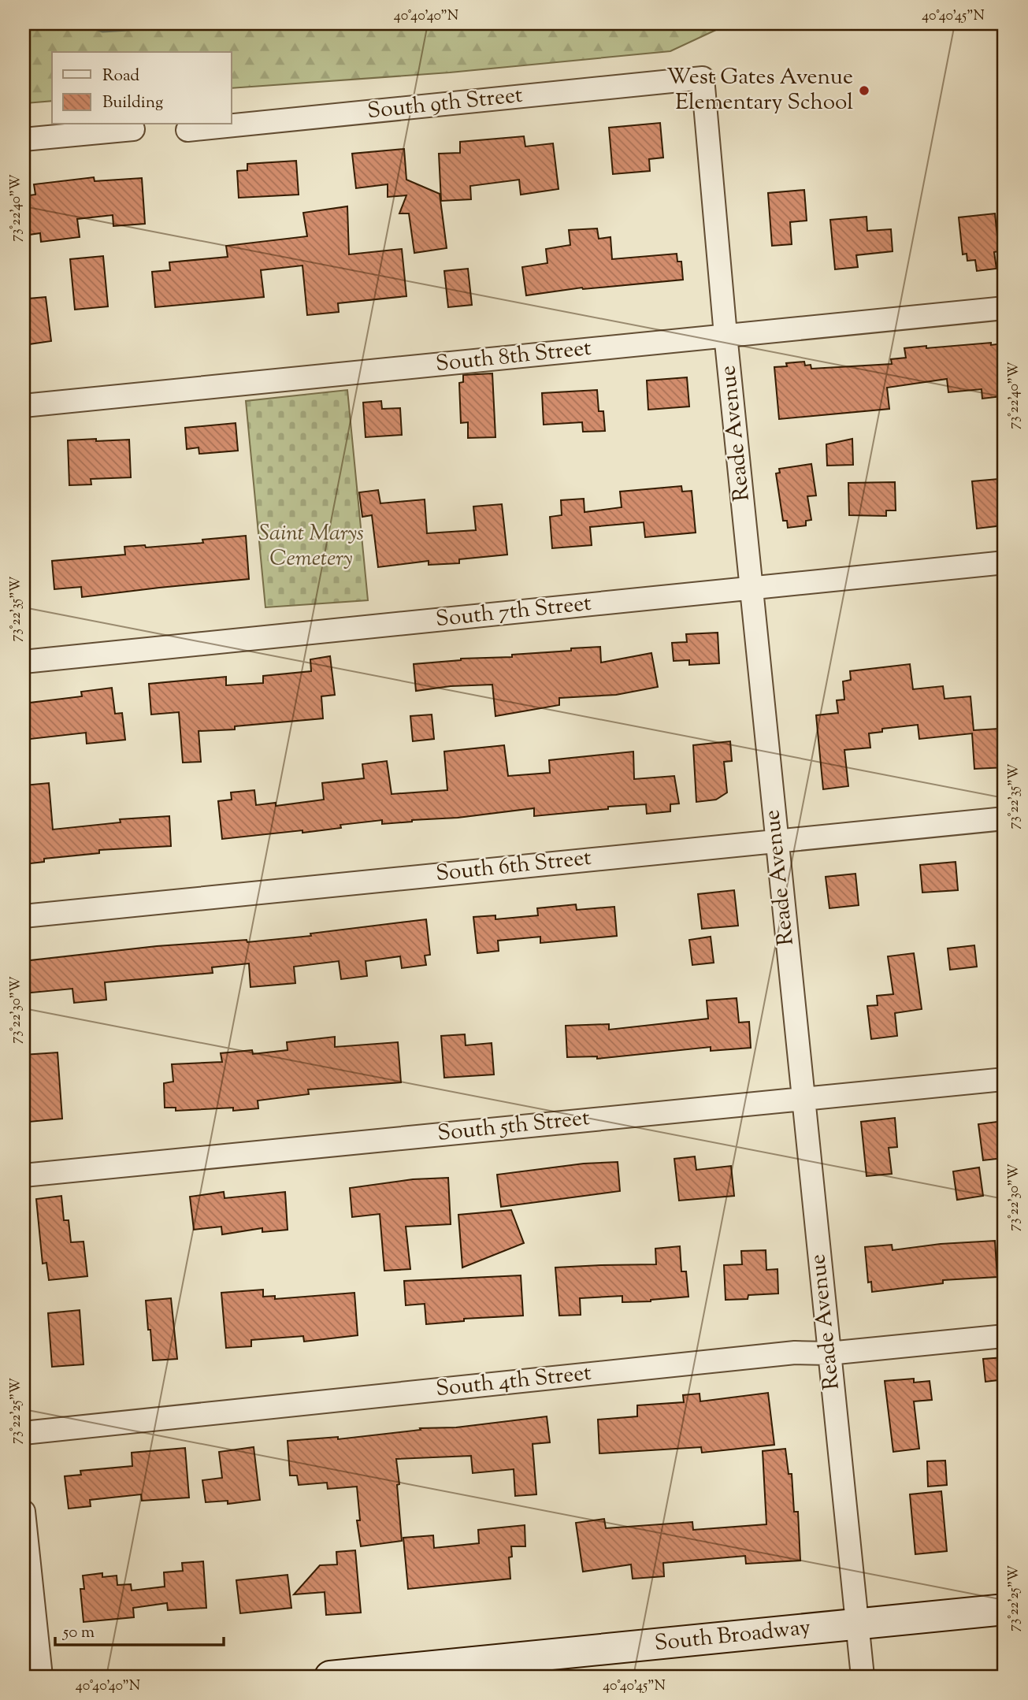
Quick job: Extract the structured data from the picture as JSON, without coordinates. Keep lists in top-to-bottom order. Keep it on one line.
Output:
{"streets":{"street":["South 9th Street","South 8th Street","Reade Avenue","South 7th Street","South 6th Street","South 5th Street","South 4th Street","South Broadway"]},"crossings":[["South 9th Street","Reade Avenue"],["South 8th Street","Reade Avenue"],["Reade Avenue","South 7th Street"],["Reade Avenue","South 6th Street"],["Reade Avenue","South 5th Street"],["Reade Avenue","South 4th Street"],["Reade Avenue","South Broadway"]],"parks":["Saint Marys Cemetery"],"places":["West Gates Avenue Elementary School"],"legend":["Road","Building"],"scale_bar":"50 m","coordinates":["40°40'40\"N","40°40'45\"N","73°22'40\"W","73°22'35\"W","73°22'30\"W","73°22'25\"W"]}
